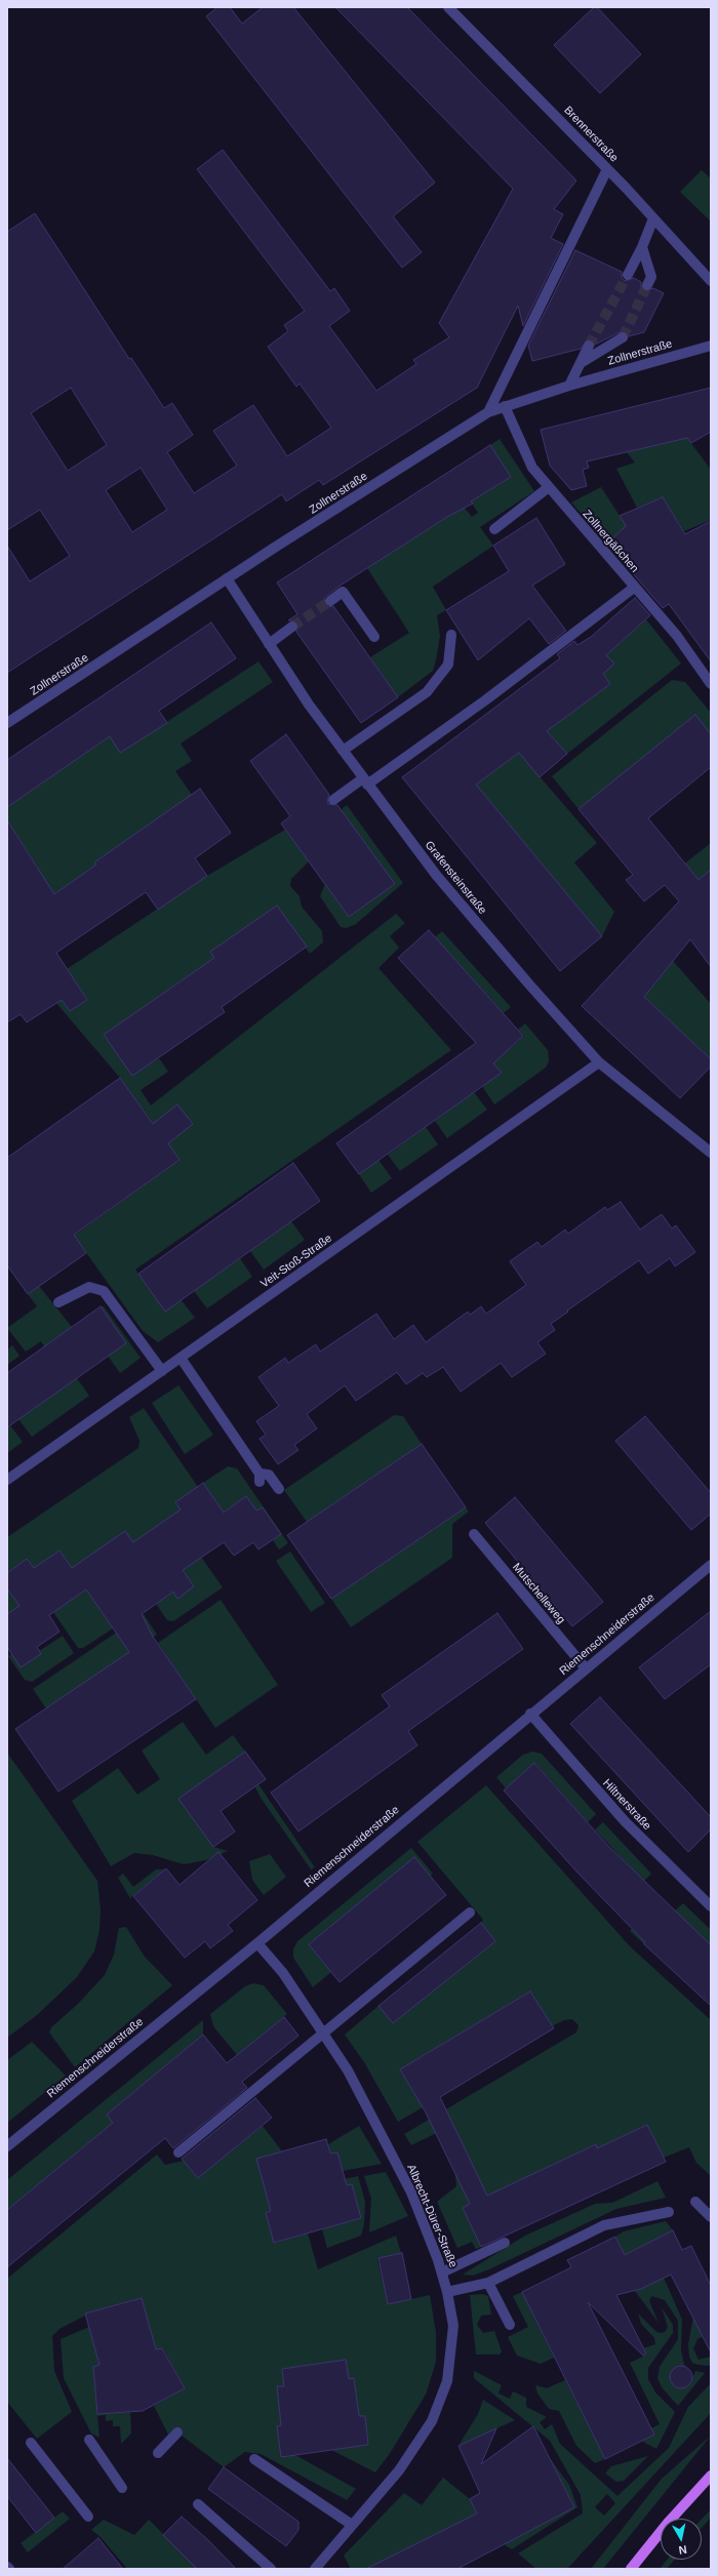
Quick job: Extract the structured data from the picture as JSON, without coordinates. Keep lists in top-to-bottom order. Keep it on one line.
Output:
{"streets":{"street":["Brennerstraße","Zollnerstraße","Zollnergäßchen","Grafensteinstraße","Veit-Stoß-Straße","Mutschelleweg","Riemenschneiderstraße","Hiltnerstraße","Albrecht-Dürer-Straße"]},"crossings":[["Zollnerstraße","Zollnergäßchen"],["Zollnerstraße","Grafensteinstraße"],["Grafensteinstraße","Veit-Stoß-Straße"],["Mutschelleweg","Riemenschneiderstraße"],["Riemenschneiderstraße","Hiltnerstraße"],["Riemenschneiderstraße","Albrecht-Dürer-Straße"]],"north":"bottom"}
